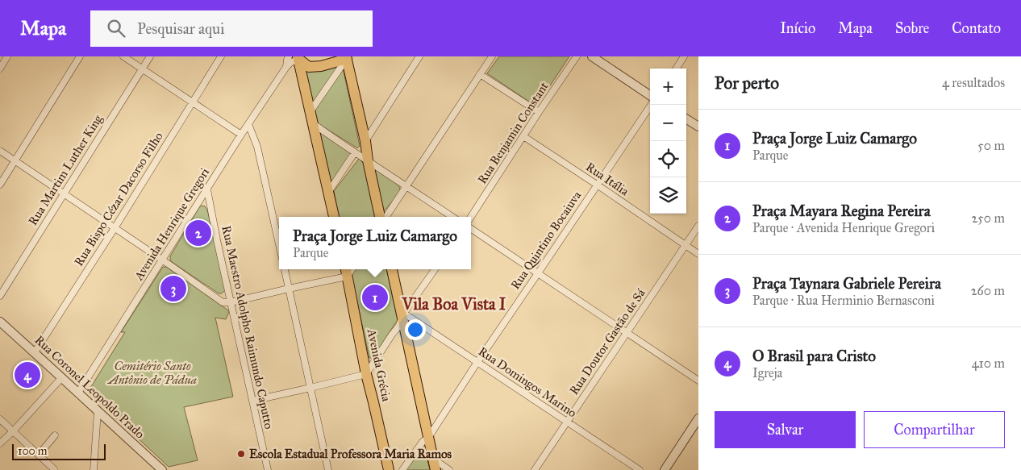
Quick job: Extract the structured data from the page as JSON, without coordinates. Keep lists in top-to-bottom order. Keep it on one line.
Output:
{"streets":{"main road":["Avenida Grécia"],"street":["Rua Benjamin Constant","Rua Martim Luther King","Rua Itália","Rua Bispo Cézar Dacorso Filho","Avenida Henrique Gregori","Rua Quintino Bocaiuva","Rua Maestro Adolpho Raimundo Caputto","Rua Doutor Gastão de Sá","Rua Domingos Marino","Rua Coronel Leopoldo Prado"]},"crossings":[["Rua Benjamin Constant","Rua Itália"],["Rua Itália","Rua Quintino Bocaiuva"],["Rua Itália","Rua Doutor Gastão de Sá"],["Rua Bispo Cézar Dacorso Filho","Rua Coronel Leopoldo Prado"],["Avenida Henrique Gregori","Rua Maestro Adolpho Raimundo Caputto"],["Avenida Henrique Gregori","Rua Coronel Leopoldo Prado"],["Rua Quintino Bocaiuva","Rua Domingos Marino"],["Rua Doutor Gastão de Sá","Rua Domingos Marino"]],"districts":["Vila Boa Vista I"],"parks":["Cemitério Santo Antônio de Pádua"],"places":["Escola Estadual Professora Maria Ramos"],"scale_bar":"100 m","page":{"header":"Mapa","search":"Pesquisar aqui","nav":["Início","Mapa","Sobre","Contato"],"heading":["Por perto","4 resultados"],"map_buttons":["+","−"],"list":[{"mark":"1","name":"Praça Jorge Luiz Camargo","note":"Parque","value":"50 m"},{"mark":"2","name":"Praça Mayara Regina Pereira","note":"Parque · Avenida Henrique Gregori","value":"250 m"},{"mark":"3","name":"Praça Taynara Gabriele Pereira","note":"Parque · Rua Herminio Bernasconi","value":"260 m"},{"mark":"4","name":"O Brasil para Cristo","note":"Igreja","value":"410 m"}],"popup":["Praça Jorge Luiz Camargo","Parque"],"pins":["2","3","1","4"],"buttons":["Salvar","Compartilhar"],"scale":"100 m"}}
